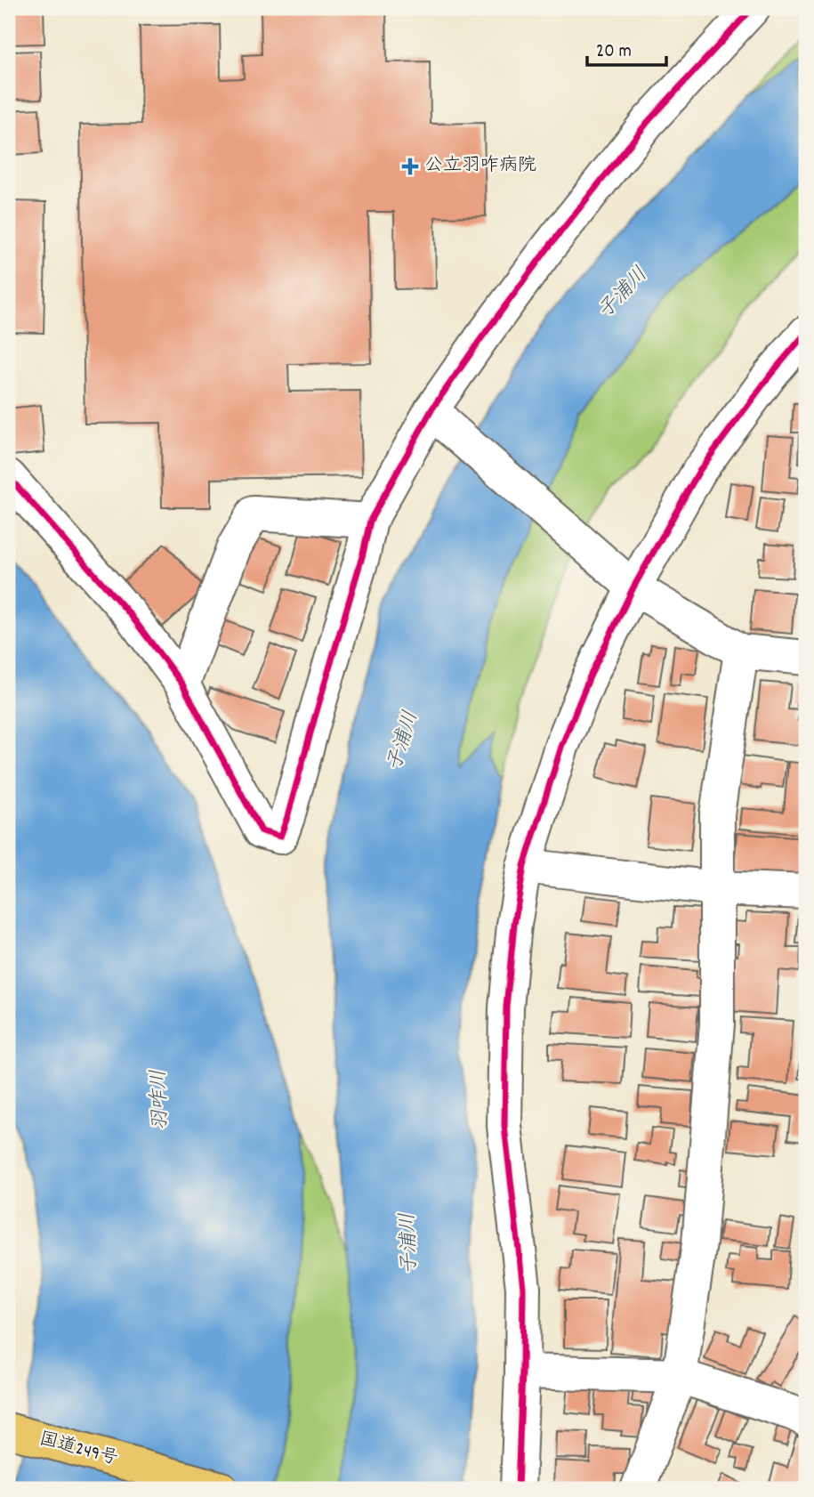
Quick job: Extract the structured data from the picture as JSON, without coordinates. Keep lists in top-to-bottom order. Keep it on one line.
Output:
{"streets":{"highway":["国道249号"]},"water":["子浦川","羽咋川"],"places":{"health":["公立羽咋病院"]},"scale_bar":"20 m"}
